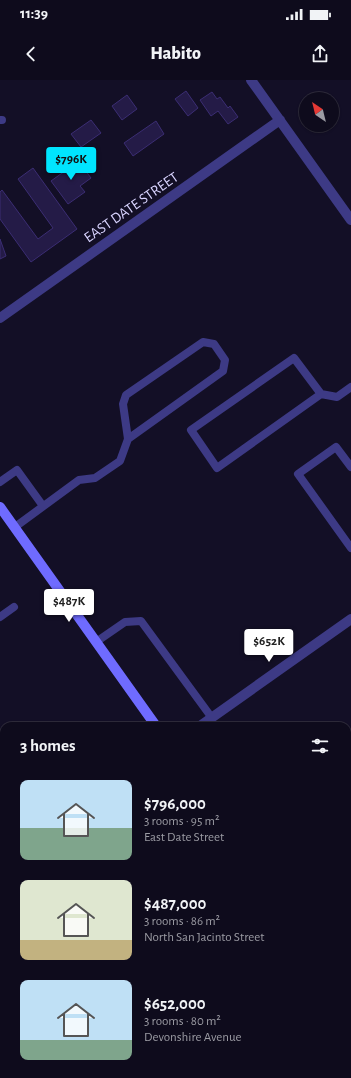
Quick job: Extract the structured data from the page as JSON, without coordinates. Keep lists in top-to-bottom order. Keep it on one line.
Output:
{"streets":{"street":["EAST DATE STREET"]},"north":"top left","page":{"status":"11:39","header":"Habito","price":["$796K","$487K","$652K"],"heading":"3 homes","list":[{"name":"$796,000","note":"3 rooms · 95 m² · East Date Street"},{"name":"$487,000","note":"3 rooms · 86 m² · North San Jacinto Street"},{"name":"$652,000","note":"3 rooms · 80 m² · Devonshire Avenue"}]}}
